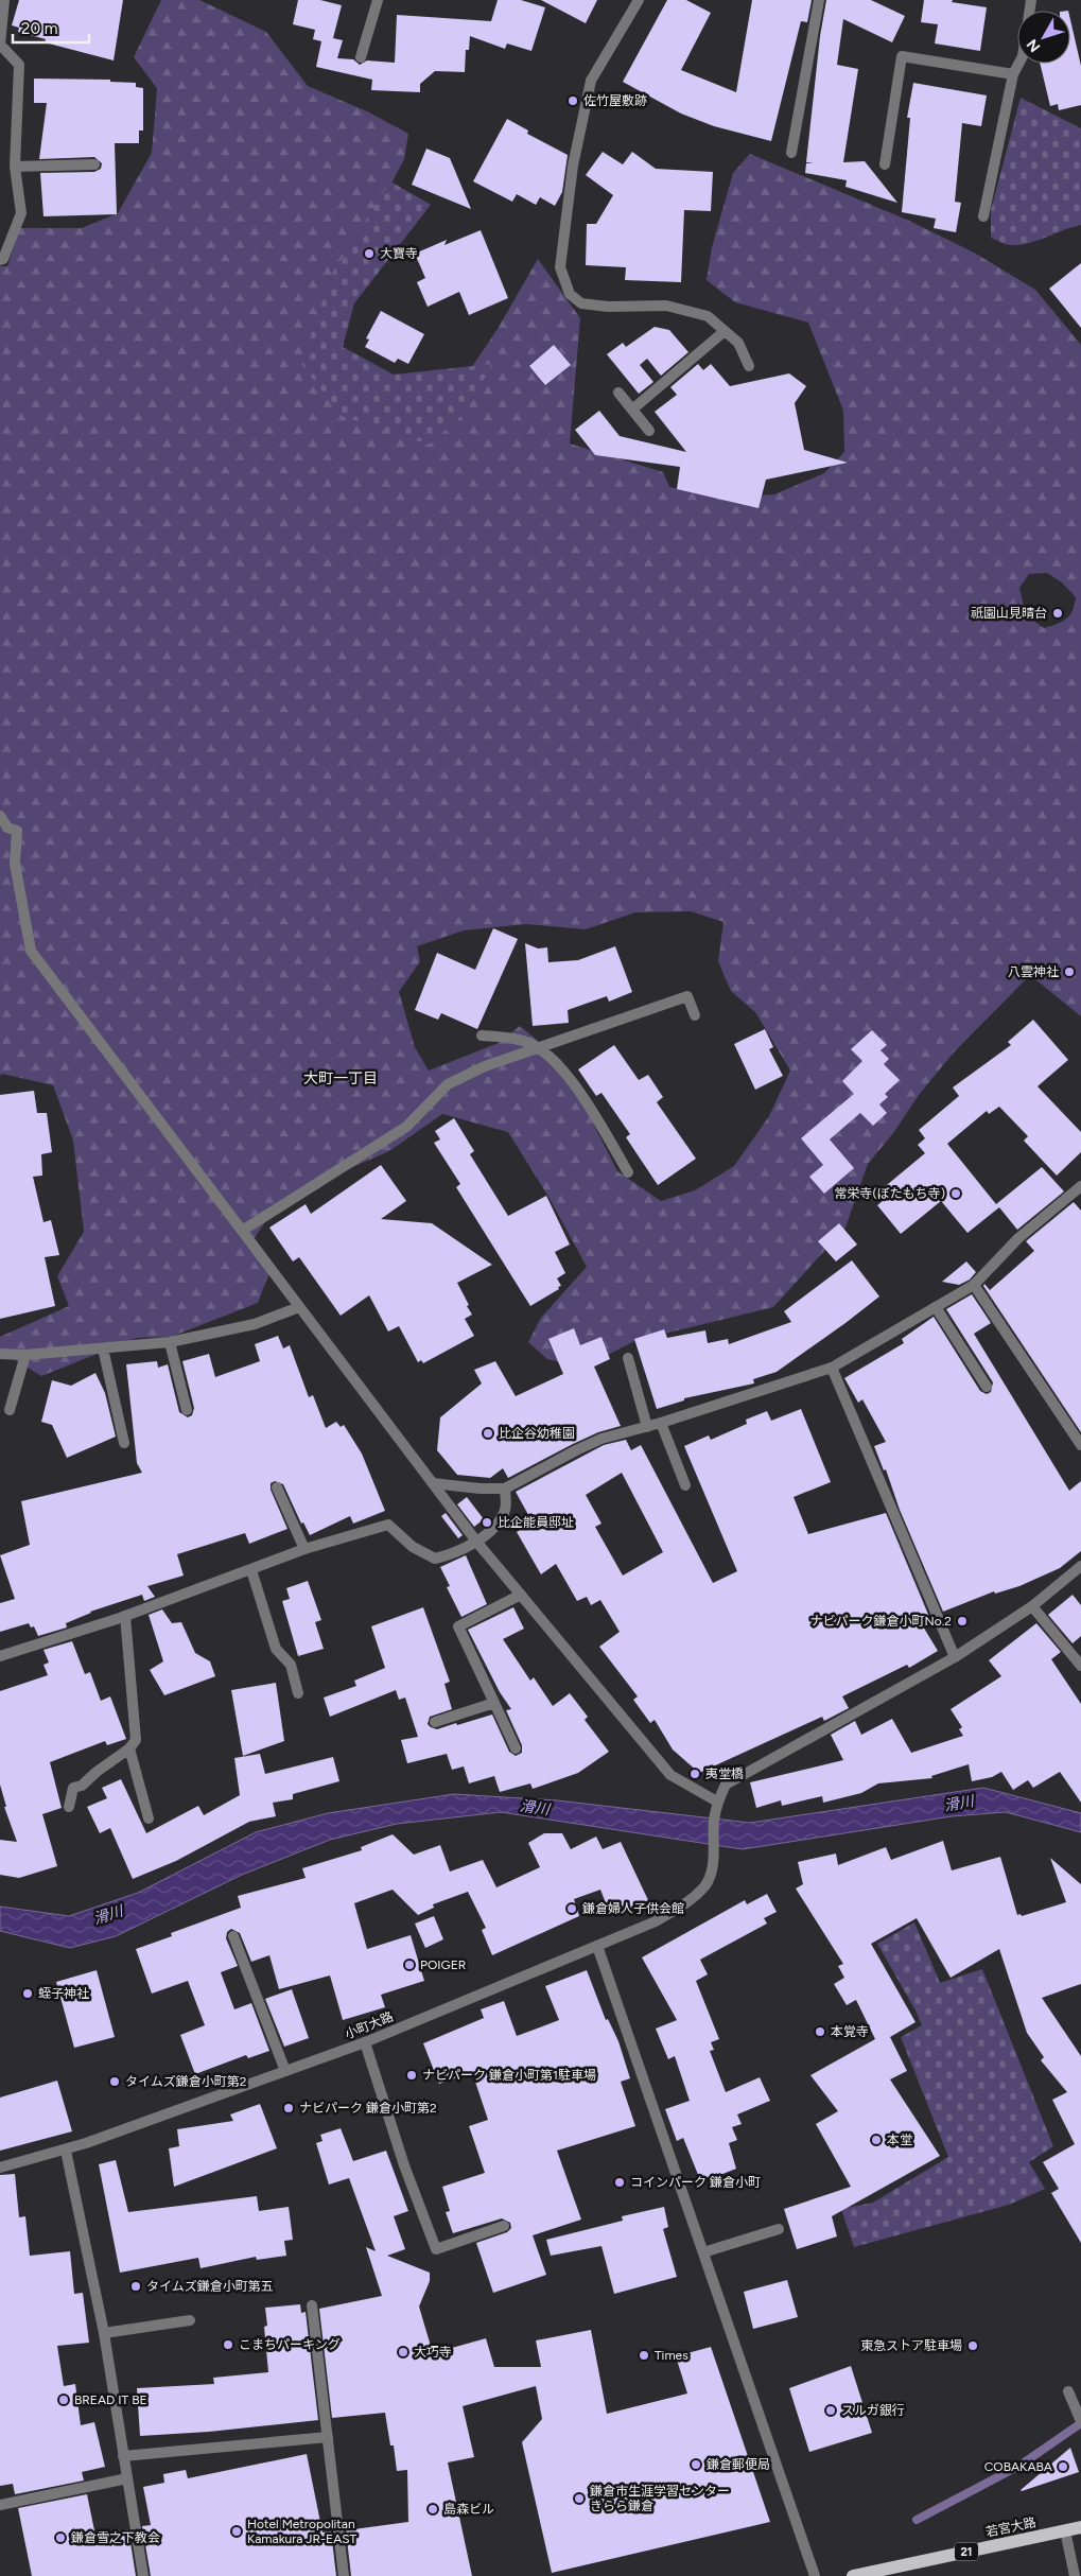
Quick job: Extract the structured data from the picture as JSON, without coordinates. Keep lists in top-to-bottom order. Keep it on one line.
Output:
{"streets":{"main road":["若宮大路","21"],"street":["小町大路"]},"districts":["大町一丁目"],"water":["滑川"],"places":["佐竹屋敷跡","大寶寺","祇園山見晴台","八雲神社","常栄寺(ぼたもち寺)","比企谷幼稚園","比企能員邸址","ナビパーク鎌倉小町No.2","夷堂橋","鎌倉婦人子供会館","POIGER","蛭子神社","本覚寺","ナビパーク 鎌倉小町第1駐車場","タイムズ鎌倉小町第2","ナビパーク 鎌倉小町第2","本堂","コインパーク 鎌倉小町","タイムズ鎌倉小町第五","こまちパーキング","東急ストア駐車場","大巧寺","Times","BREAD IT BE","スルガ銀行","鎌倉郵便局","COBAKABA","鎌倉市生涯学習センター きらら鎌倉","島森ビル","Hotel Metropolitan Kamakura JR-EAST","鎌倉雪之下教会"],"scale_bar":"20 m","north":"bottom left"}
